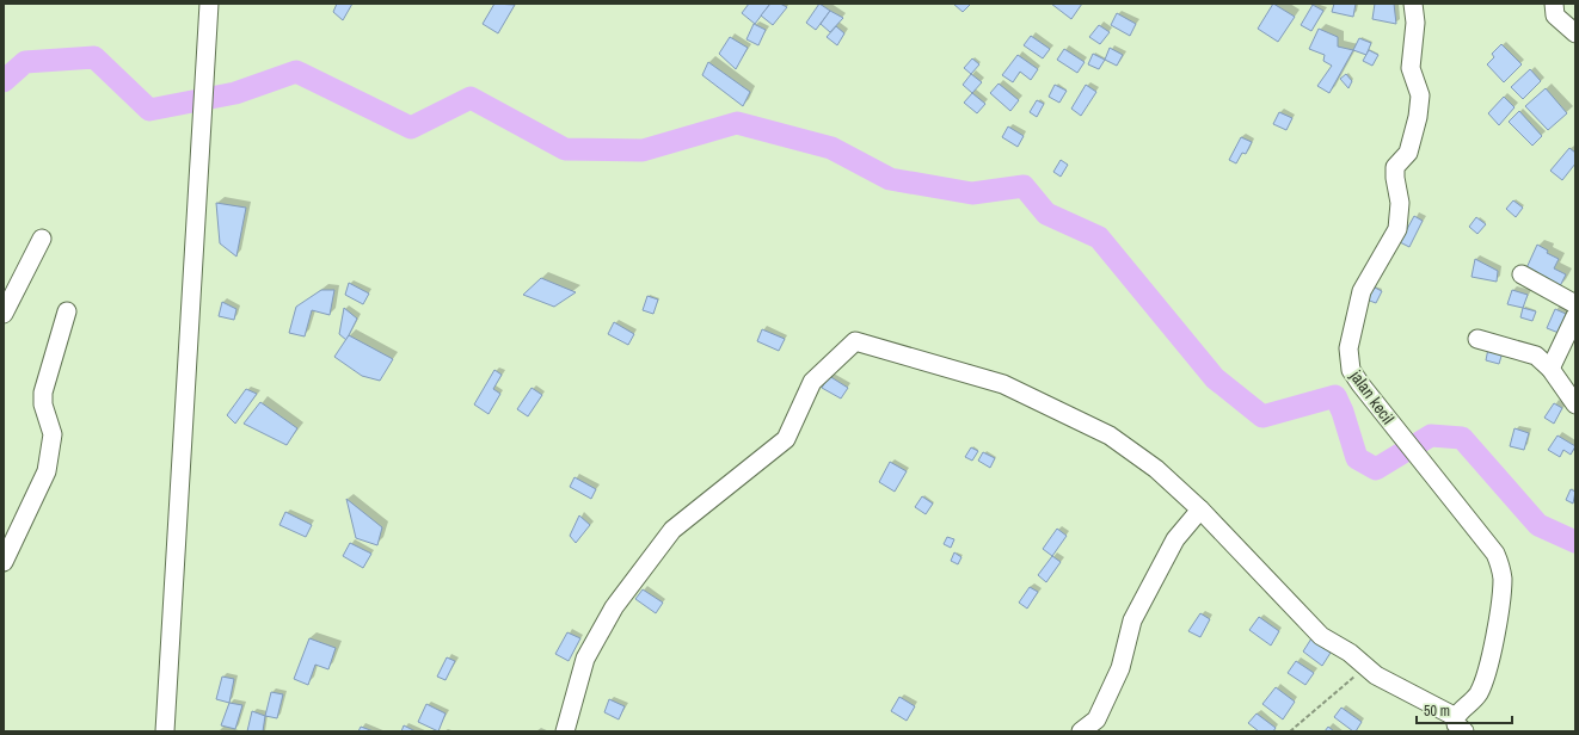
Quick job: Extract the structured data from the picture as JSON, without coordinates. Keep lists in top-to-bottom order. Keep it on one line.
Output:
{"streets":{"street":["jalan kecil"]},"scale_bar":"50 m"}
